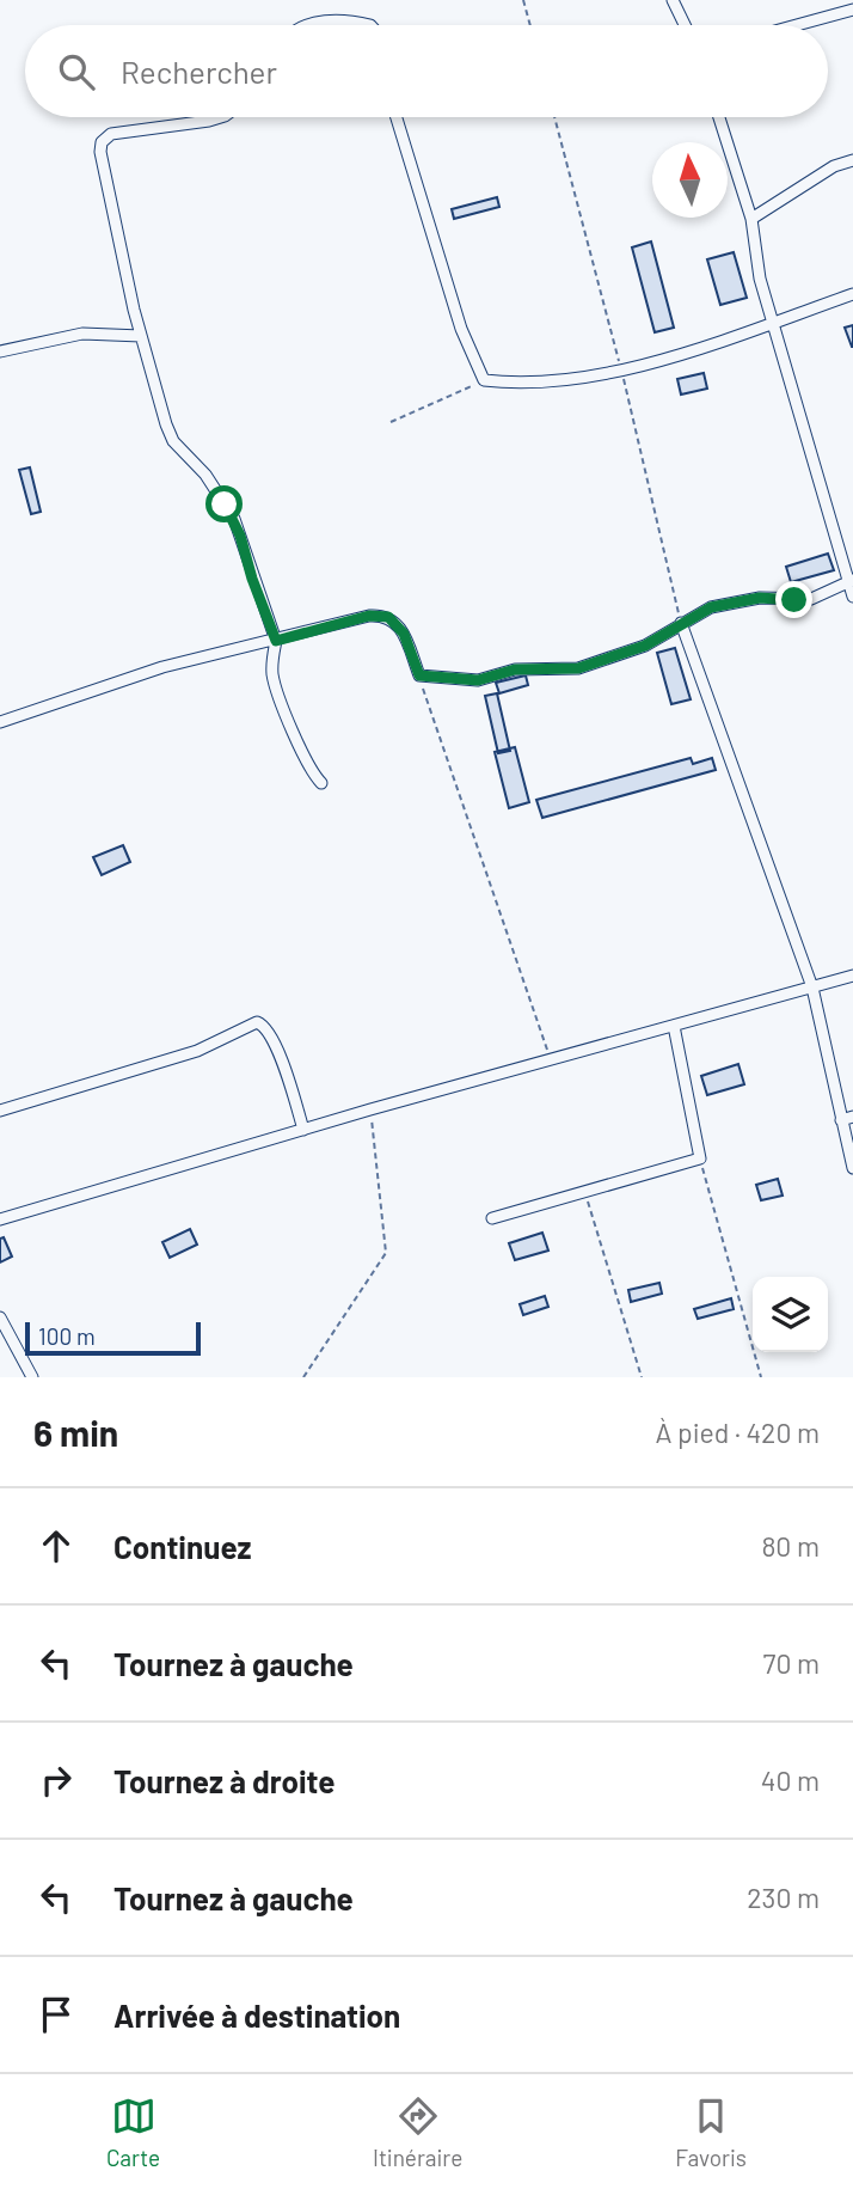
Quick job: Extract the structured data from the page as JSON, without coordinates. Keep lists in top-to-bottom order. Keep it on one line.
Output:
{"scale_bar":"100 m","north":"top","page":{"search":"Rechercher","scale":"100 m","heading":["6 min","À pied · 420 m"],"list":[["Continuez","80 m"],["Tournez à gauche","70 m"],["Tournez à droite","40 m"],["Tournez à gauche","230 m"],"Arrivée à destination"],"nav":["Carte","Itinéraire","Favoris"]}}
